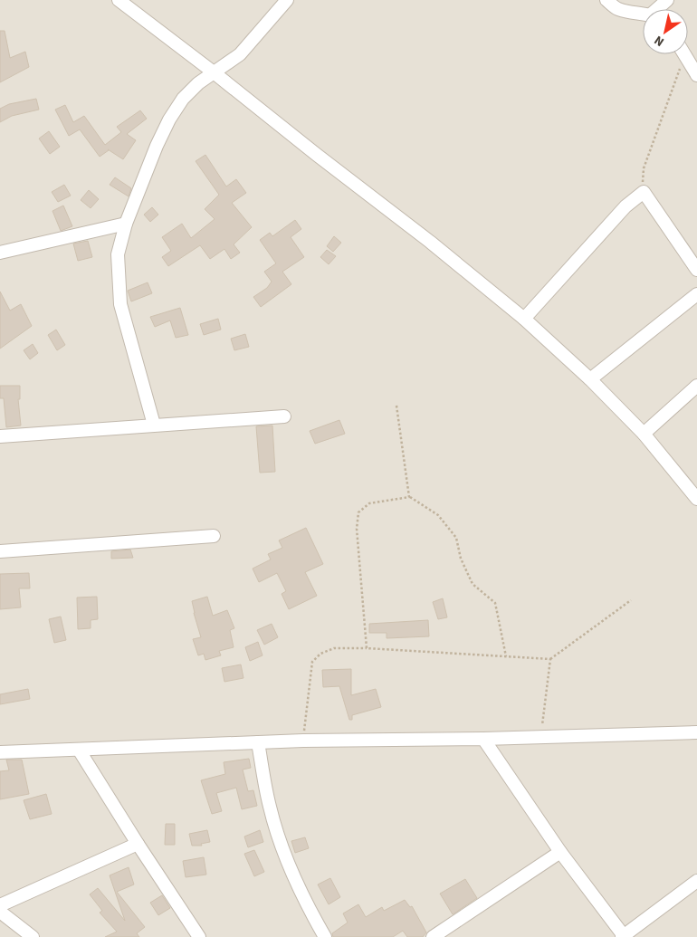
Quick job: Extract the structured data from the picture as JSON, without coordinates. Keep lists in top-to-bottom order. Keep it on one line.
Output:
{"north":"bottom left"}
